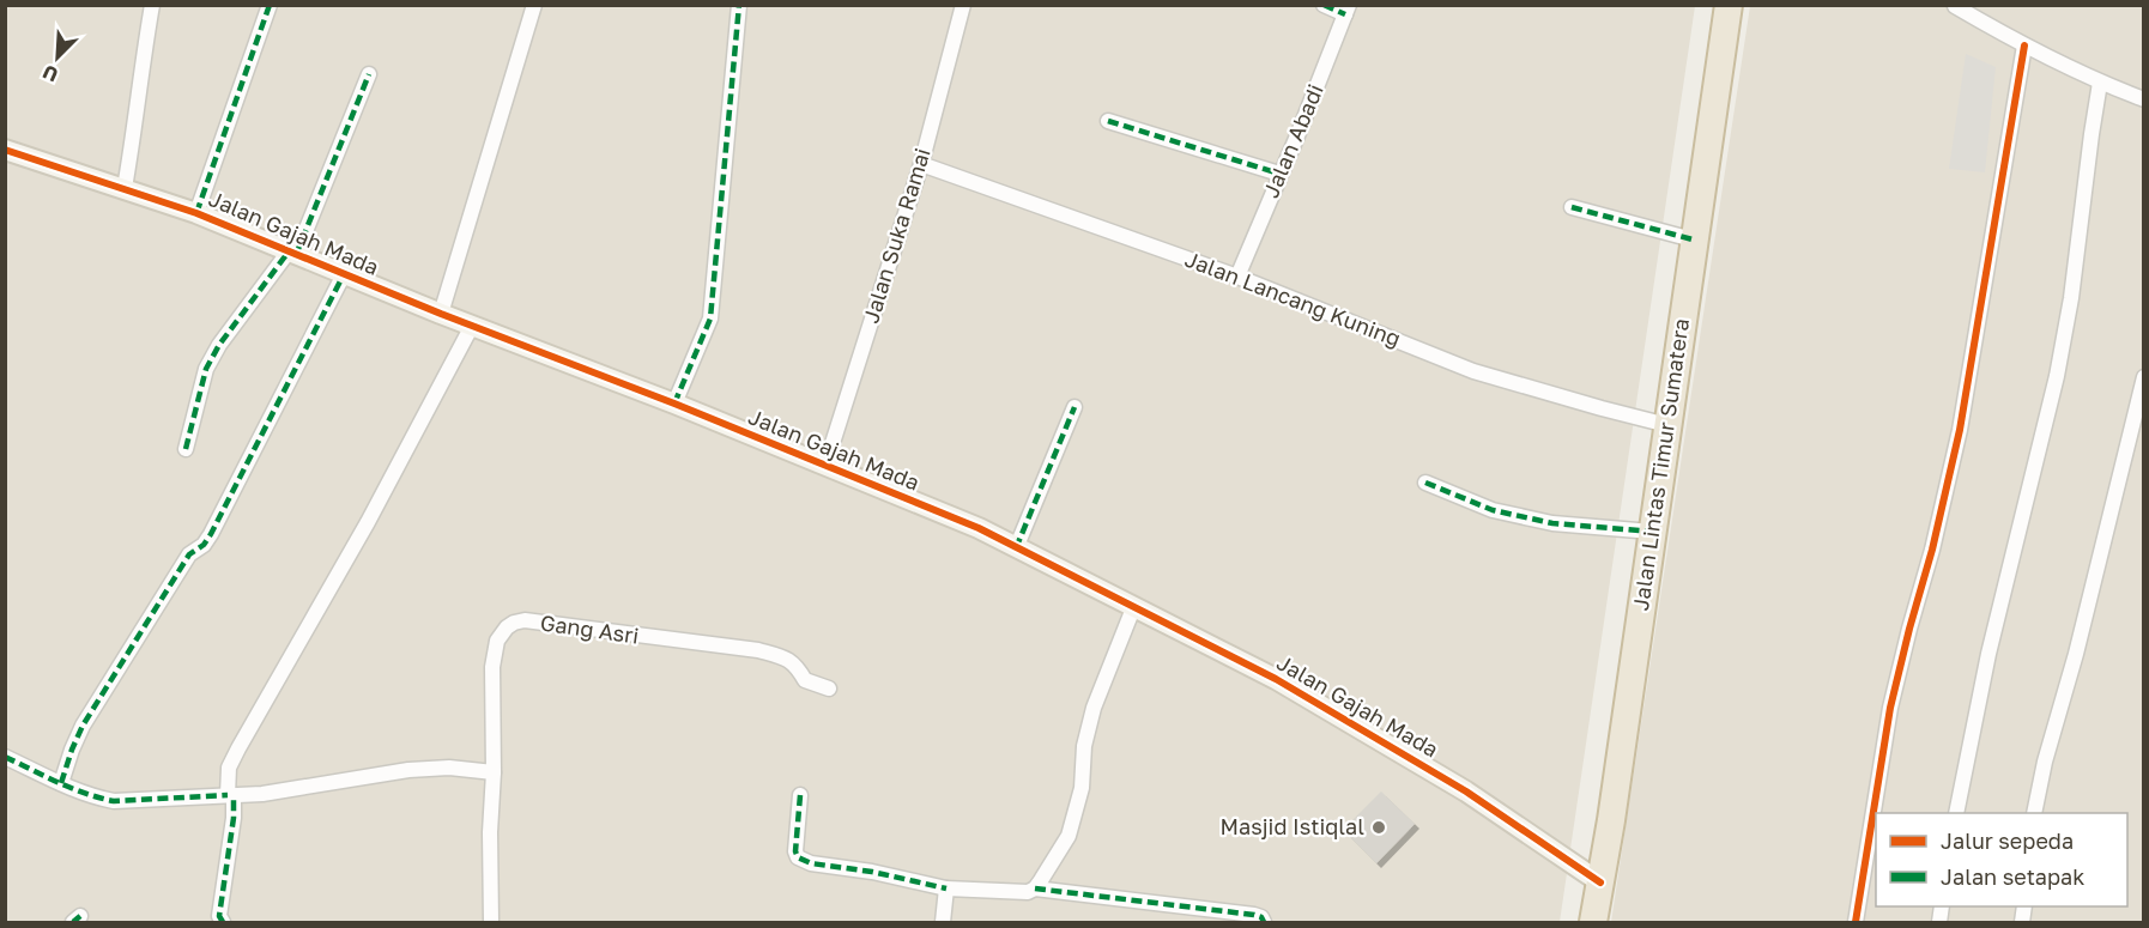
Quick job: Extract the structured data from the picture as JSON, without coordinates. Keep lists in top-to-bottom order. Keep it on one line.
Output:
{"streets":{"highway":["Jalan Lintas Timur Sumatera"],"street":["Jalan Abadi","Jalan Gajah Mada","Jalan Suka Ramai","Jalan Lancang Kuning","Gang Asri"]},"crossings":[["Jalan Abadi","Jalan Lancang Kuning"],["Jalan Gajah Mada","Jalan Suka Ramai"],["Jalan Gajah Mada","Jalan Lintas Timur Sumatera"],["Jalan Suka Ramai","Jalan Lancang Kuning"],["Jalan Lancang Kuning","Jalan Lintas Timur Sumatera"]],"places":["Masjid Istiqlal"],"legend":["Jalur sepeda","Jalan setapak"],"north":"bottom left"}
